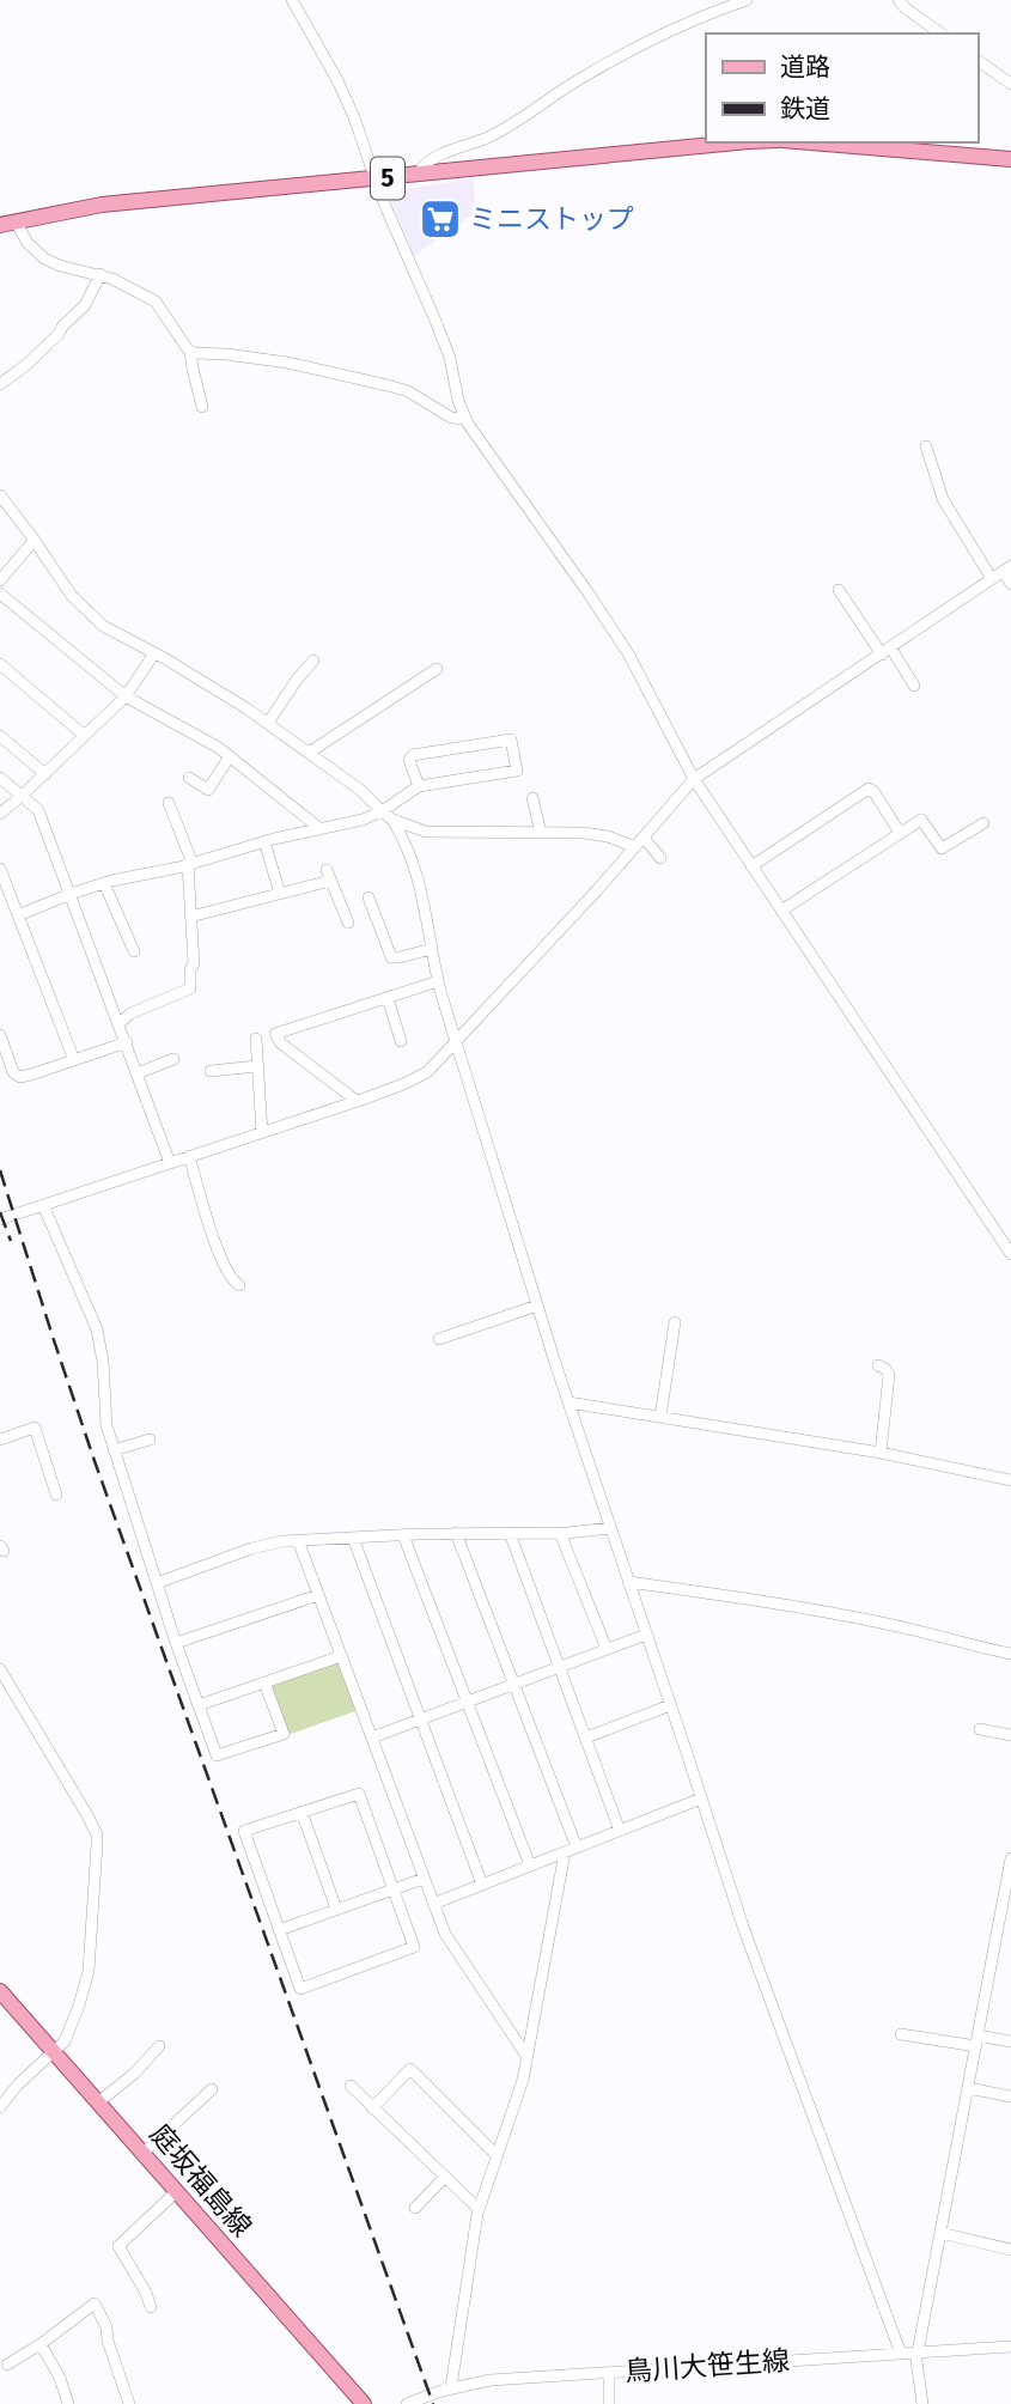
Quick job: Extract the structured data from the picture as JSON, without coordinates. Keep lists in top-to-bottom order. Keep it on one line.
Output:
{"streets":{"main road":["5","庭坂福島線"],"street":["鳥川大笹生線"]},"places":{"supermarket":["ミニストップ"]},"legend":["道路","鉄道"]}
